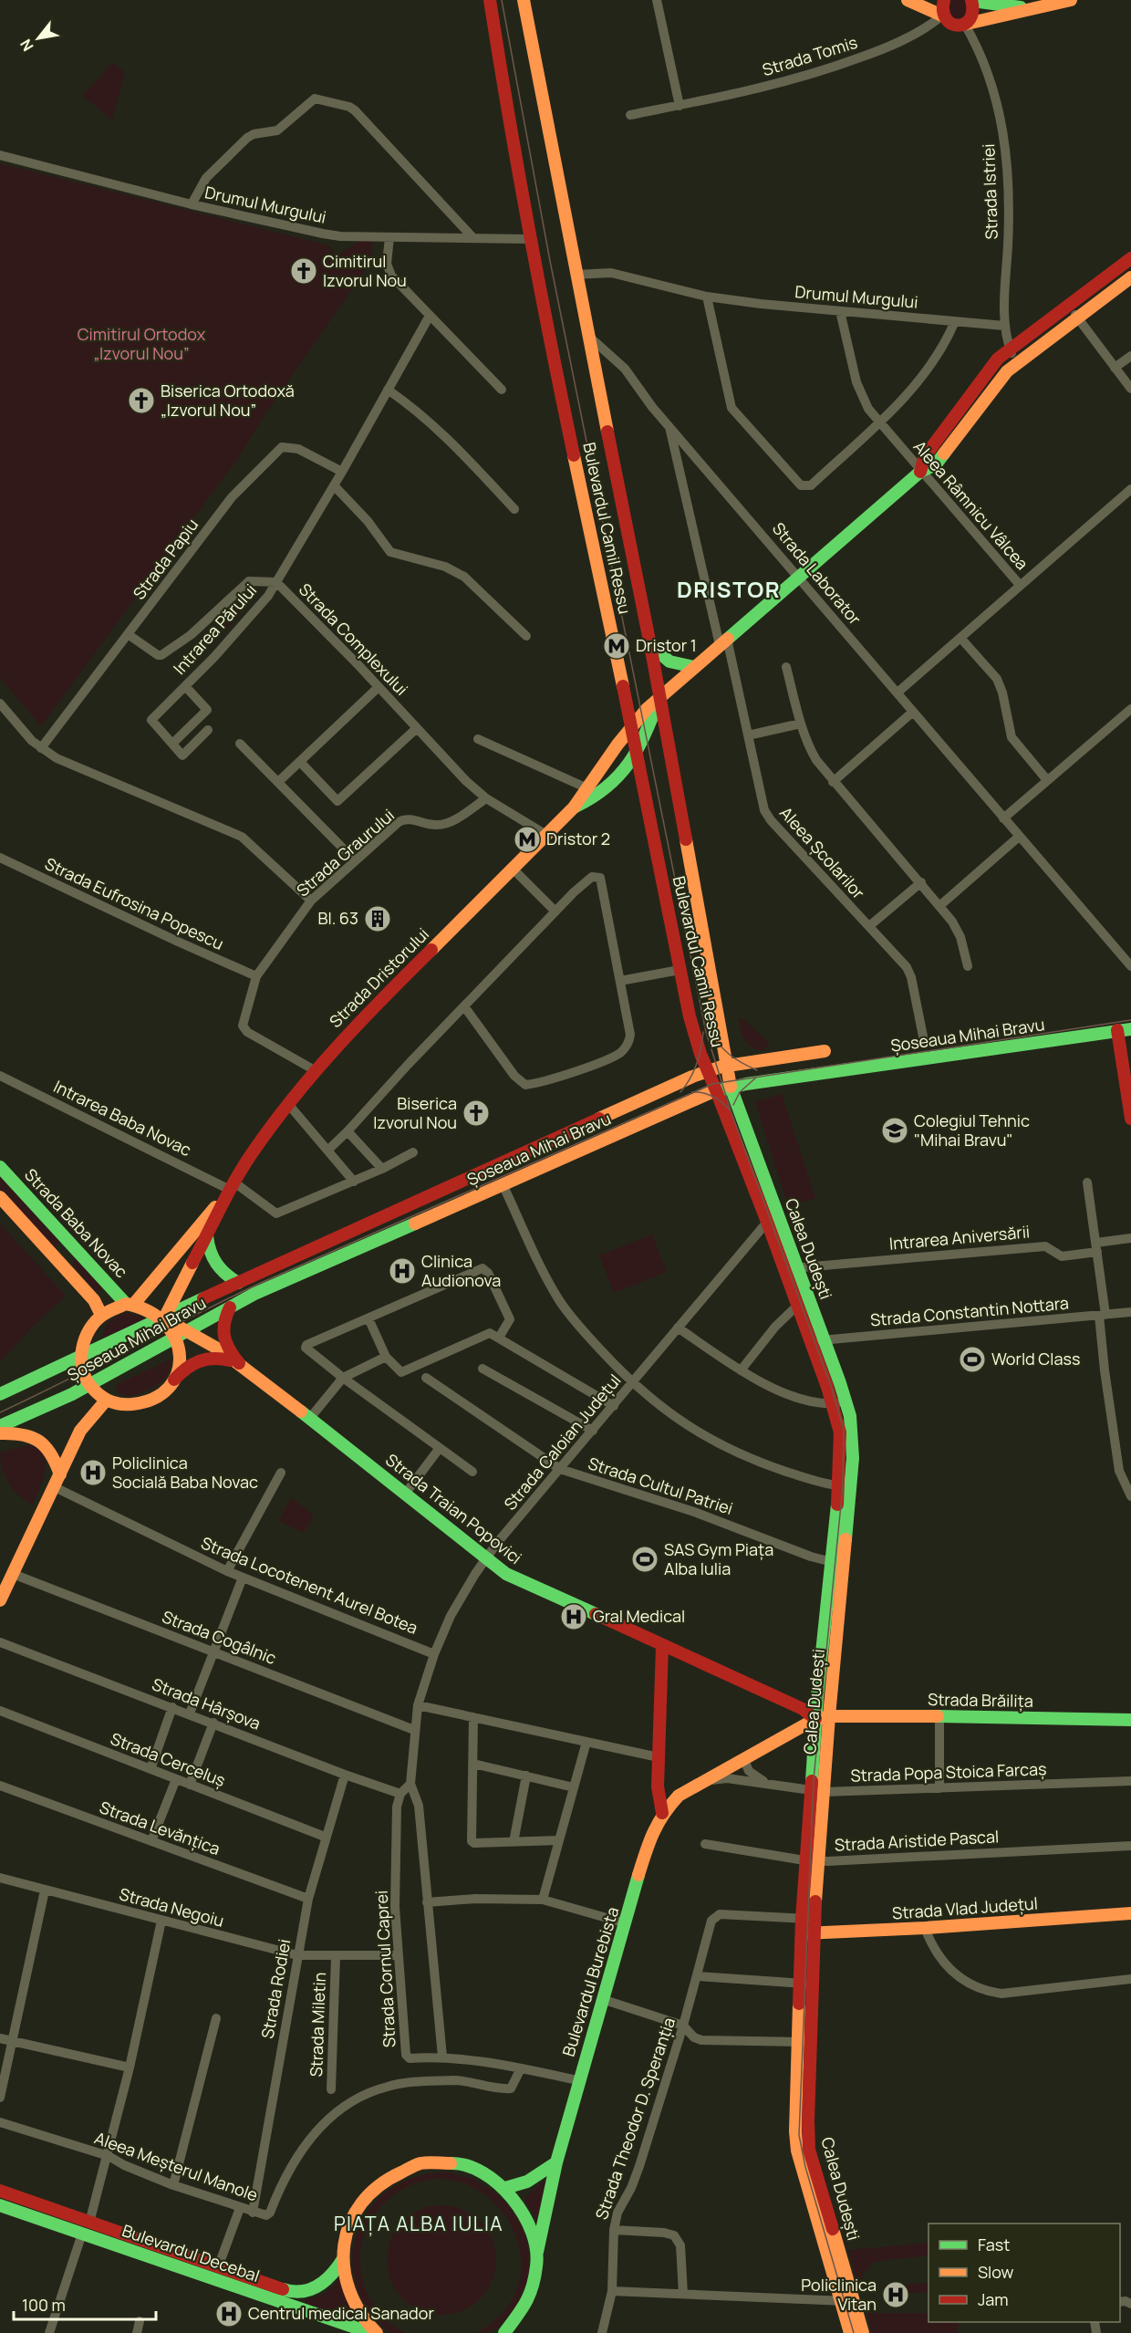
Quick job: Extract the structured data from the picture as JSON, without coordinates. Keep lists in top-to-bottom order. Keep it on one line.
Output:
{"streets":{"main road":["Bulevardul Camil Ressu","Strada Dristorului","Șoseaua Mihai Bravu","Strada Baba Novac","Calea Dudești","Strada Traian Popovici","Strada Brăilița","Strada Vlad Județul","Bulevardul Burebista","Bulevardul Decebal"],"street":["Strada Tomis","Strada Istriei","Drumul Murgului","Aleea Râmnicu Vâlcea","Strada Papiu","Strada Laborator","Intrarea Părului","Strada Complexului","Strada Graurului","Aleea Școlarilor","Strada Eufrosina Popescu","Intrarea Baba Novac","Intrarea Aniversării","Strada Constantin Nottara","Strada Caloian Județul","Strada Cultul Patriei","Strada Locotenent Aurel Botea","Strada Cogâlnic","Strada Hârșova","Strada Cerceluș","Strada Popa Stoica Farcaș","Strada Levănțica","Strada Aristide Pascal","Strada Negoiu","Strada Cornul Caprei","Strada Rodiei","Strada Miletin","Strada Theodor D. Speranția","Aleea Meșterul Manole"]},"crossings":[["Strada Istriei","Drumul Murgului"],["Drumul Murgului","Aleea Râmnicu Vâlcea"],["Drumul Murgului","Bulevardul Camil Ressu"],["Aleea Râmnicu Vâlcea","Strada Laborator"],["Bulevardul Camil Ressu","Strada Laborator"],["Bulevardul Camil Ressu","Strada Dristorului"],["Bulevardul Camil Ressu","Șoseaua Mihai Bravu"],["Bulevardul Camil Ressu","Calea Dudești"],["Strada Papiu","Intrarea Părului"],["Strada Papiu","Strada Complexului"],["Strada Laborator","Aleea Școlarilor"],["Intrarea Părului","Strada Complexului"],["Strada Complexului","Strada Graurului"],["Strada Complexului","Strada Dristorului"],["Strada Graurului","Strada Eufrosina Popescu"],["Strada Graurului","Strada Dristorului"],["Strada Dristorului","Șoseaua Mihai Bravu"],["Strada Dristorului","Intrarea Baba Novac"],["Strada Dristorului","Strada Baba Novac"],["Șoseaua Mihai Bravu","Calea Dudești"],["Șoseaua Mihai Bravu","Strada Traian Popovici"],["Intrarea Aniversării","Calea Dudești"],["Calea Dudești","Strada Constantin Nottara"],["Calea Dudești","Strada Caloian Județul"],["Calea Dudești","Strada Cultul Patriei"],["Calea Dudești","Strada Traian Popovici"],["Calea Dudești","Strada Brăilița"],["Calea Dudești","Strada Popa Stoica Farcaș"],["Calea Dudești","Strada Aristide Pascal"],["Calea Dudești","Strada Vlad Județul"],["Calea Dudești","Bulevardul Burebista"],["Calea Dudești","Strada Theodor D. Speranția"],["Strada Caloian Județul","Strada Cultul Patriei"],["Strada Caloian Județul","Strada Traian Popovici"],["Strada Caloian Județul","Strada Locotenent Aurel Botea"],["Strada Caloian Județul","Strada Cogâlnic"],["Strada Caloian Județul","Strada Cornul Caprei"],["Strada Traian Popovici","Bulevardul Burebista"],["Strada Brăilița","Bulevardul Burebista"],["Strada Hârșova","Strada Cornul Caprei"],["Strada Hârșova","Strada Rodiei"],["Strada Cerceluș","Strada Rodiei"],["Strada Popa Stoica Farcaș","Bulevardul Burebista"],["Strada Levănțica","Strada Rodiei"],["Strada Negoiu","Strada Rodiei"],["Strada Negoiu","Strada Miletin"],["Strada Cornul Caprei","Strada Miletin"],["Strada Rodiei","Aleea Meșterul Manole"]],"districts":["DRISTOR","PIAȚA ALBA IULIA"],"parks":["Cimitirul Ortodox „Izvorul Nou”"],"places":{"church":["Cimitirul Izvorul Nou","Biserica Ortodoxă „Izvorul Nou”","Biserica Izvorul Nou"],"metro station":["Dristor 1","Dristor 2"],"building":["Bl. 63"],"school or university":["Colegiul Tehnic \"Mihai Bravu\""],"hospital":["Clinica Audionova","Policlinica Socială Baba Novac","Gral Medical","Policlinica Vitan","Centrul medical Sanador"],"sports":["World Class","SAS Gym Piața Alba Iulia"]},"legend":["Fast","Slow","Jam"],"scale_bar":"100 m","north":"bottom left"}
